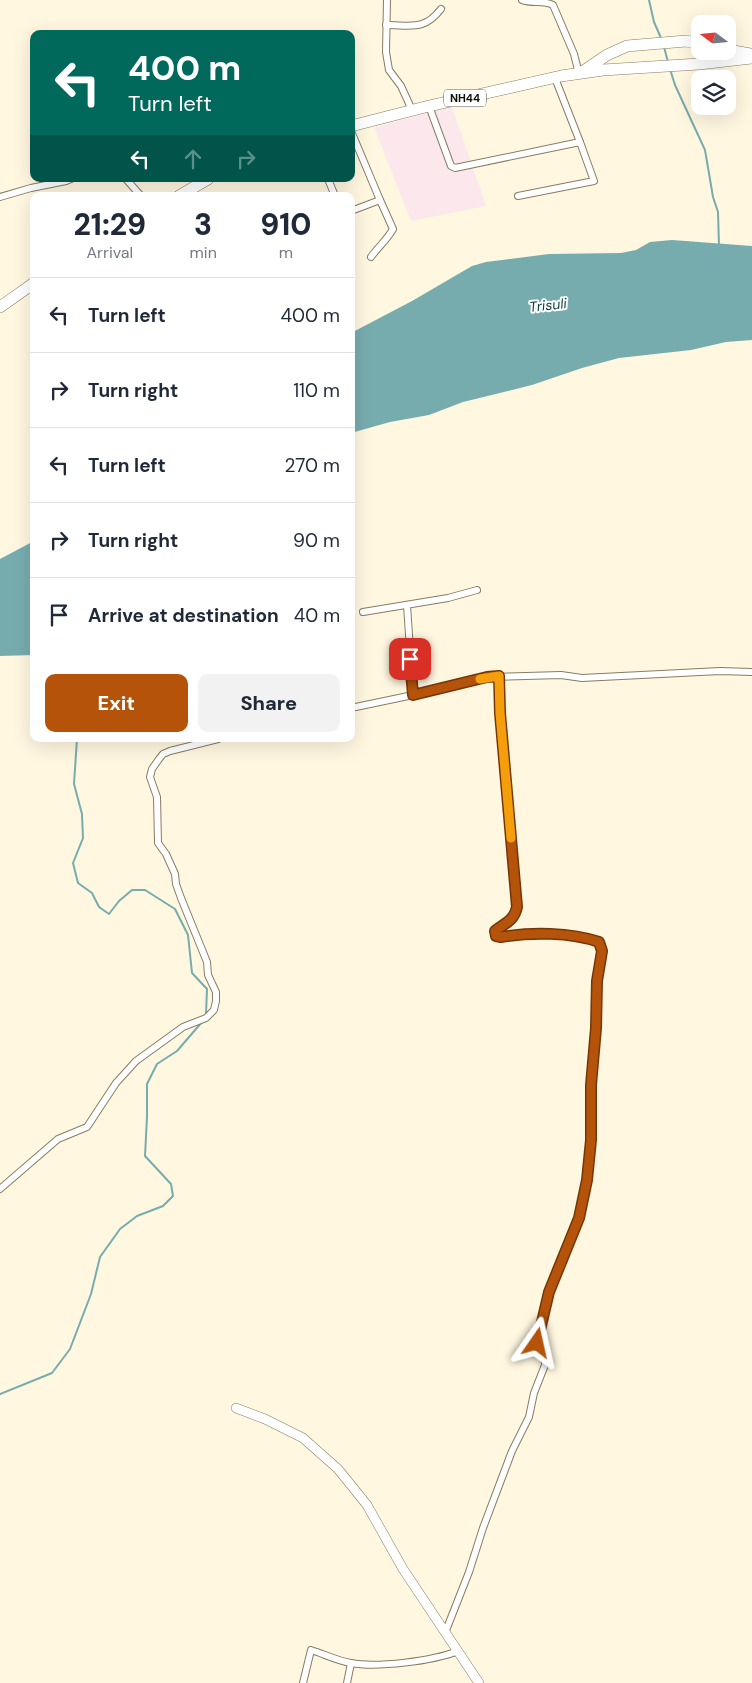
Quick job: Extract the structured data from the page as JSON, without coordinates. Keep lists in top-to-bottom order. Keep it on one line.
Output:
{"streets":{"highway":["NH44"]},"water":["Trisuli"],"north":"left","page":{"turn":["400 m","Turn left"],"eta":["21:29","Arrival","3","min","910","m"],"list":[{"name":"Turn left","value":"400 m"},{"name":"Turn right","value":"110 m"},{"name":"Turn left","value":"270 m"},{"name":"Turn right","value":"90 m"},{"name":"Arrive at destination","value":"40 m"}],"buttons":["Exit","Share"]}}
